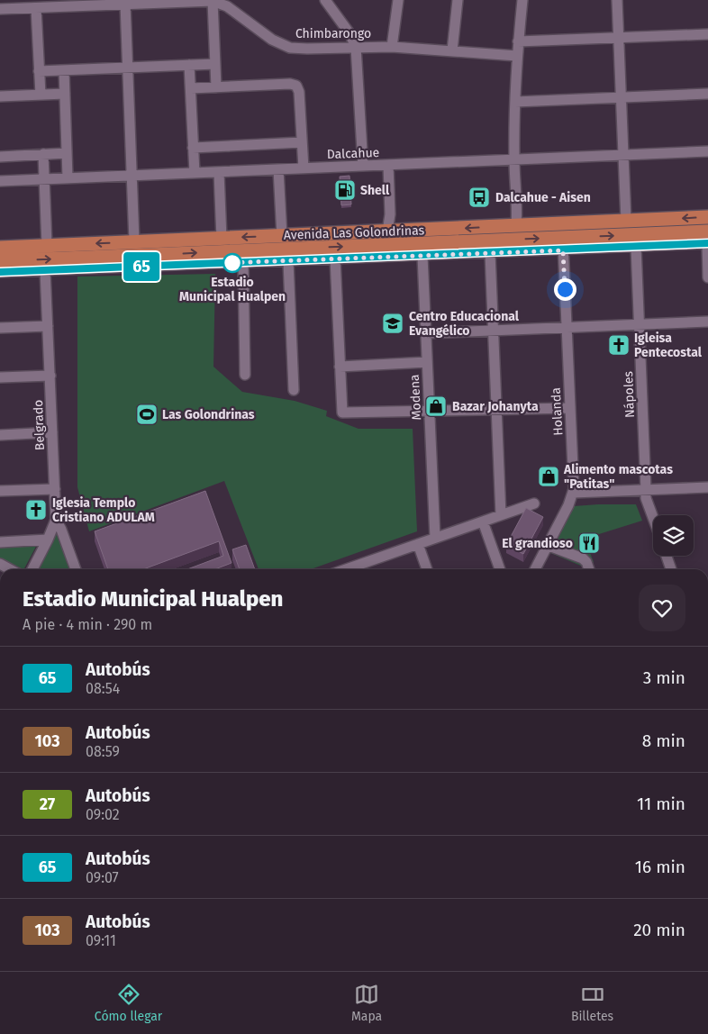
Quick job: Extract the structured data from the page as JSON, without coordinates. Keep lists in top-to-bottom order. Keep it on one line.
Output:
{"streets":{"main road":["Avenida Las Golondrinas"],"street":["Chimbarongo","Dalcahue","Nápoles","Modena","Holanda","Belgrado"]},"crossings":[["Avenida Las Golondrinas","Nápoles"],["Avenida Las Golondrinas","Modena"],["Avenida Las Golondrinas","Holanda"],["Avenida Las Golondrinas","Belgrado"]],"places":{"fuel station":["Shell"],"bus stop":["Dalcahue - Aisen"],"other":["Estadio Municipal Hualpen"],"school or university":["Centro Educacional Evangélico"],"church":["Igleisa Pentecostal","Iglesia Templo Cristiano ADULAM"],"shop":["Bazar Johanyta","Alimento mascotas \"Patitas\""],"sports":["Las Golondrinas"],"restaurant":["El grandioso"]},"lines":["bus line 65"],"page":{"on_map":"65","heading":["Estadio Municipal Hualpen","A pie · 4 min · 290 m"],"list":[{"mark":"65","name":"Autobús","note":"08:54","value":"3 min"},{"mark":"103","name":"Autobús","note":"08:59","value":"8 min"},{"mark":"27","name":"Autobús","note":"09:02","value":"11 min"},{"mark":"65","name":"Autobús","note":"09:07","value":"16 min"},{"mark":"103","name":"Autobús","note":"09:11","value":"20 min"}],"tabs":["Cómo llegar","Mapa","Billetes"]}}
